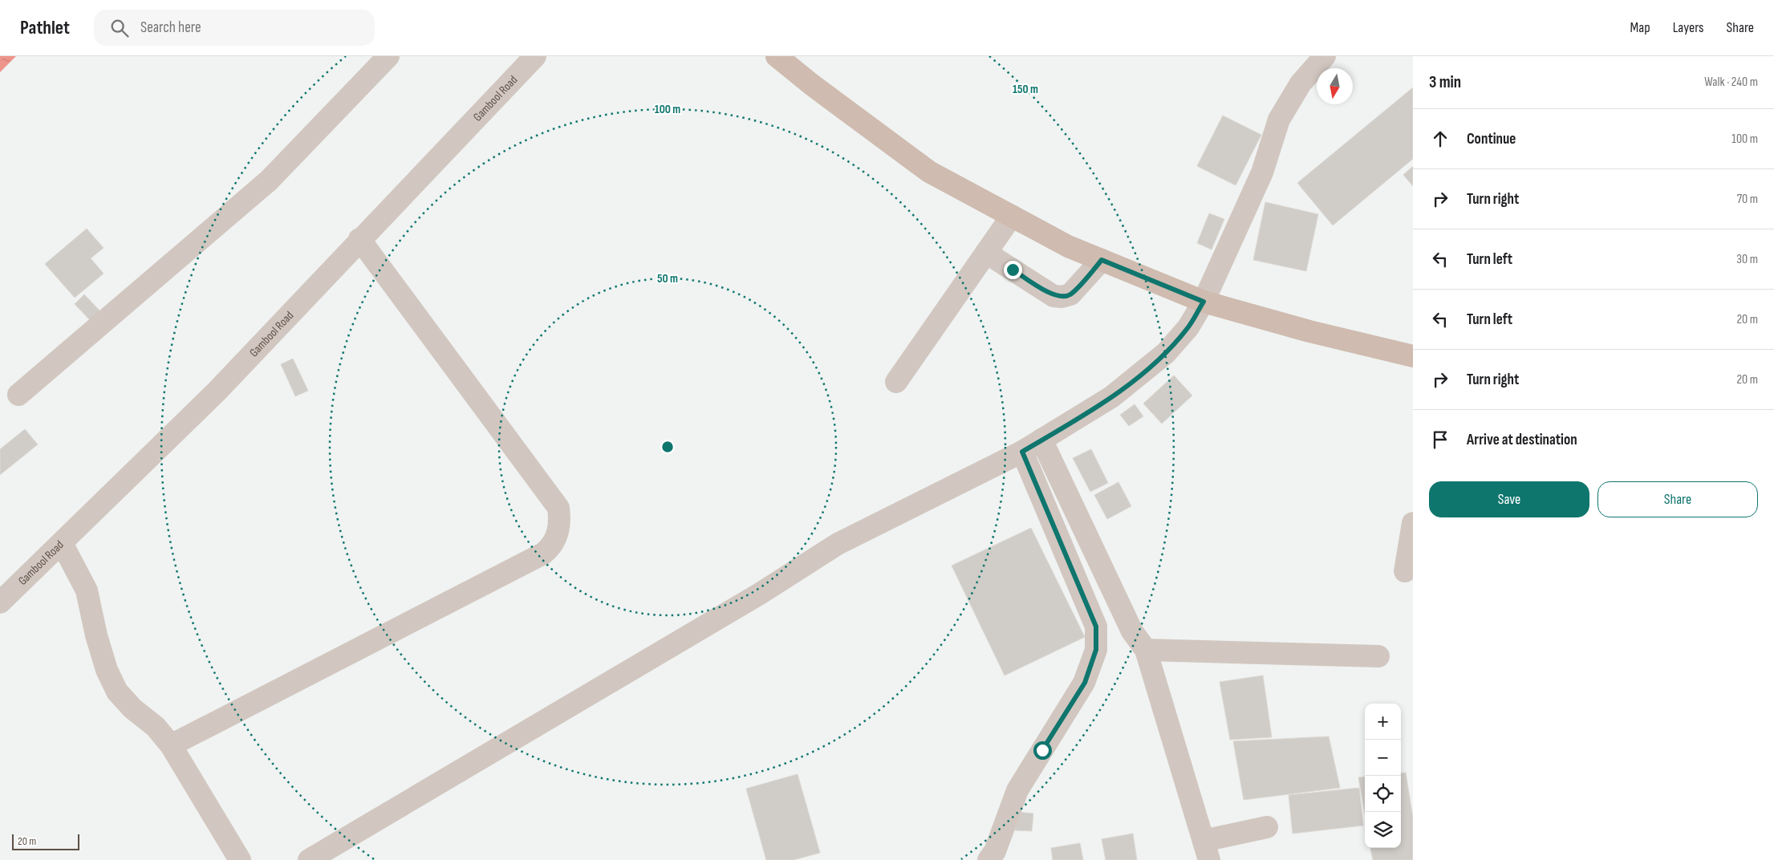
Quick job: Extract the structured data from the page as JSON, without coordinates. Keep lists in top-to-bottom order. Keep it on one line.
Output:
{"streets":{"street":["Gambool Road"]},"scale_bar":"20 m","north":"bottom","page":{"header":"Pathlet","search":"Search here","nav":["Map","Layers","Share"],"heading":["3 min","Walk · 240 m"],"list":[["Continue","100 m"],["Turn right","70 m"],["Turn left","30 m"],["Turn left","20 m"],["Turn right","20 m"],"Arrive at destination"],"buttons":["Save","Share"],"map_buttons":["+","−"],"scale":"20 m"},"rings":["150 m","100 m","50 m"]}
